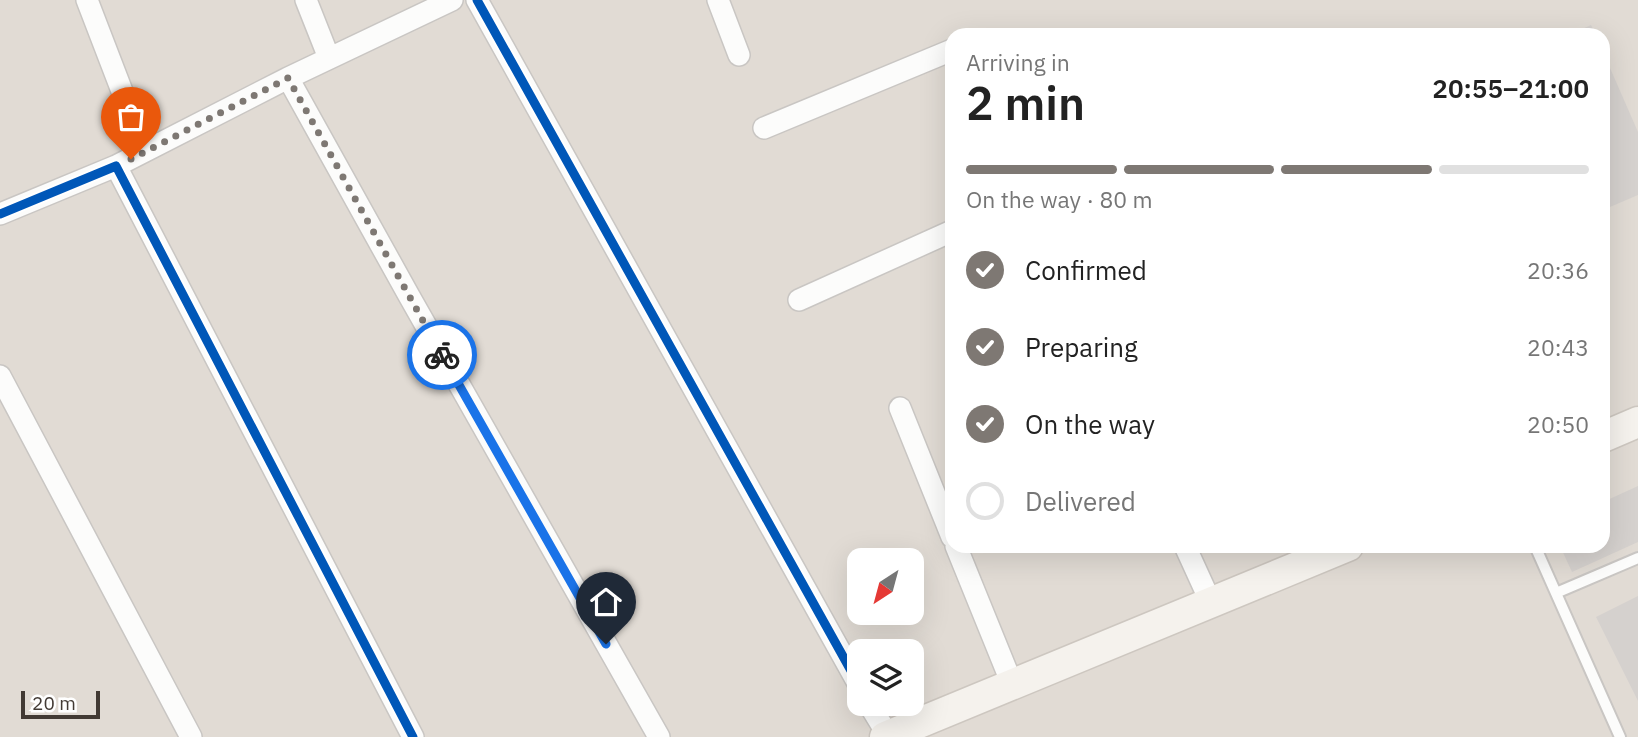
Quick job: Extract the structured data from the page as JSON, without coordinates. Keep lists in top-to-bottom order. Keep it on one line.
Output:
{"scale_bar":"20 m","north":"bottom left","page":{"heading":["2 min","Arriving in","20:55–21:00"],"bar":"On the way · 80 m","list":[["Confirmed","20:36"],["Preparing","20:43"],["On the way","20:50"],"Delivered"],"scale":"20 m"}}
